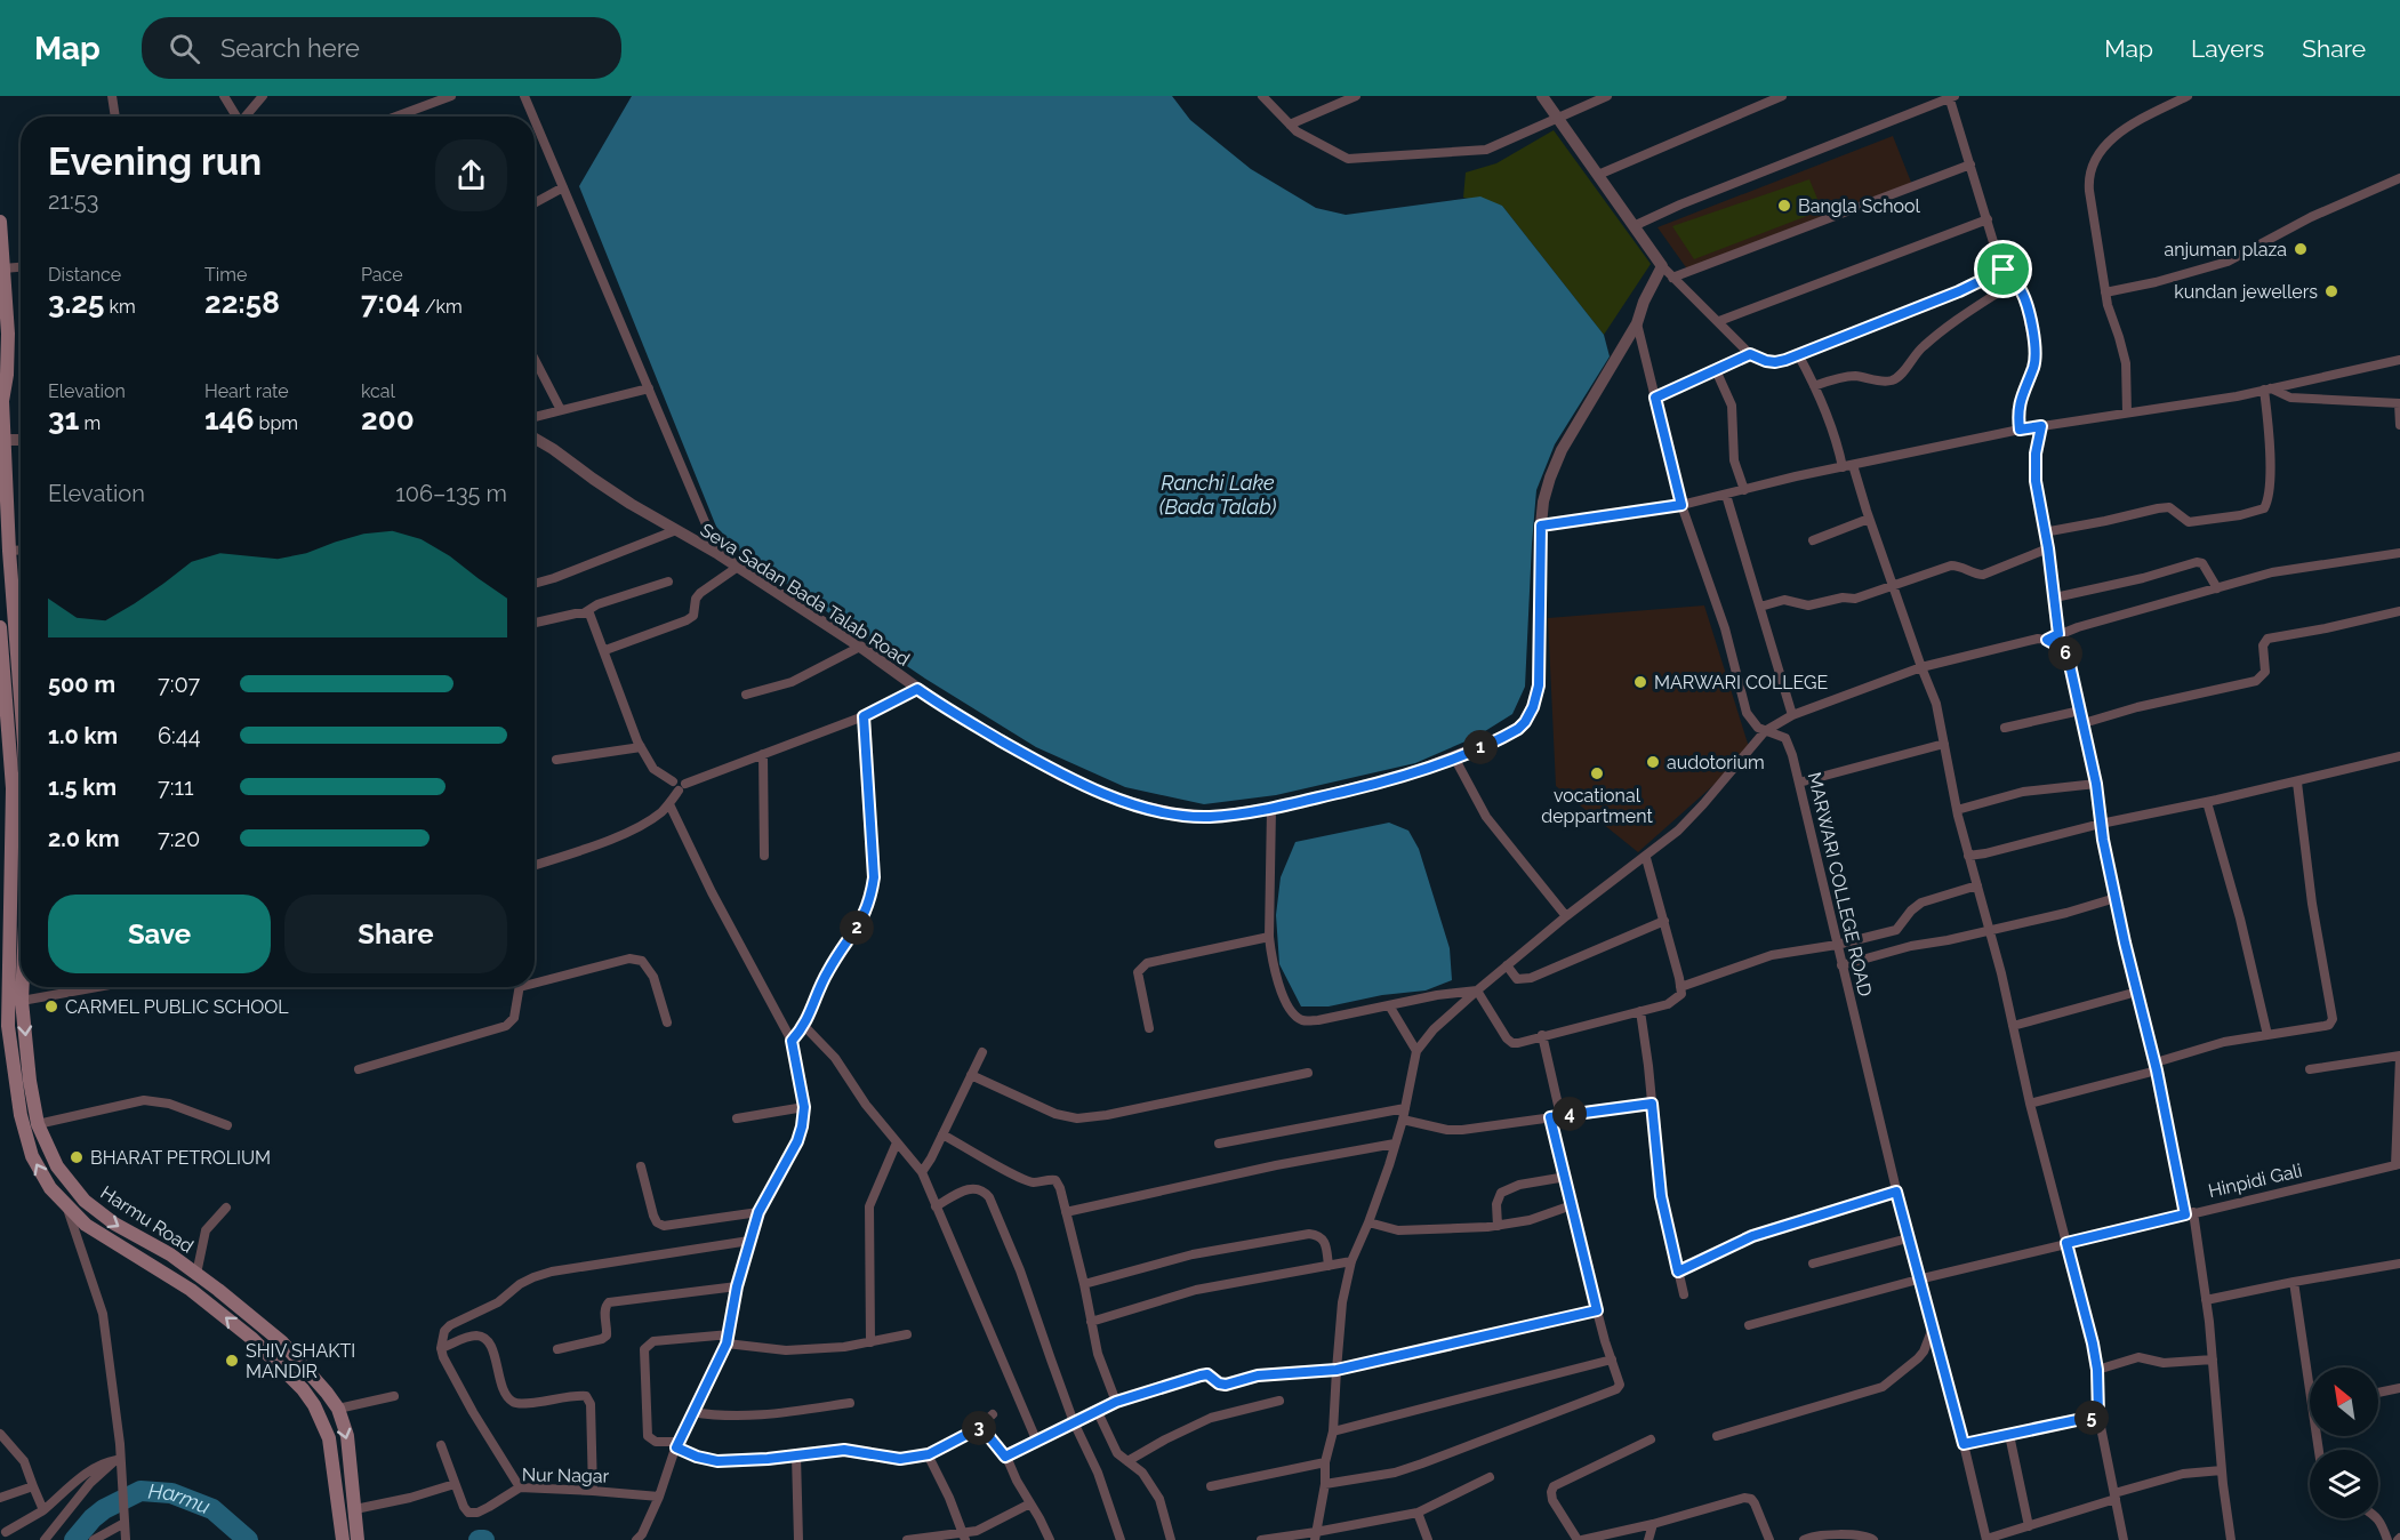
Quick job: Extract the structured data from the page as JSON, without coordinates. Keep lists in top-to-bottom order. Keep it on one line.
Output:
{"streets":{"main road":["Harmu Road"],"street":["Seva Sadan Bada Talab Road","MARWARI COLLEGE ROAD","Hinpidi Gali","Nur Nagar"]},"crossings":[["Seva Sadan Bada Talab Road","MARWARI COLLEGE ROAD"],["MARWARI COLLEGE ROAD","Hinpidi Gali"]],"water":["Ranchi Lake (Bada Talab)","Harmu"],"places":["Bangla School","anjuman plaza","kundan jewellers","MARWARI COLLEGE","audotorium","vocational deppartment","CARMEL PUBLIC SCHOOL","BHARAT PETROLIUM","SHIV SHAKTI MANDIR"],"north":"top left","page":{"header":"Map","search":"Search here","nav":["Map","Layers","Share"],"heading":["Evening run","21:53"],"stats":[["Distance","3.25 km"],["Time","22:58"],["Pace","7:04 /km"],["Elevation","31 m"],["Heart rate","146 bpm"],["kcal","200"]],"chart":["Elevation","106–135 m"],"pins":["6","1","2","4","5","3"],"list":[{"name":"500 m","note":"7:07"},{"name":"1.0 km","note":"6:44"},{"name":"1.5 km","note":"7:11"},{"name":"2.0 km","note":"7:20"}],"buttons":["Save","Share"]}}
